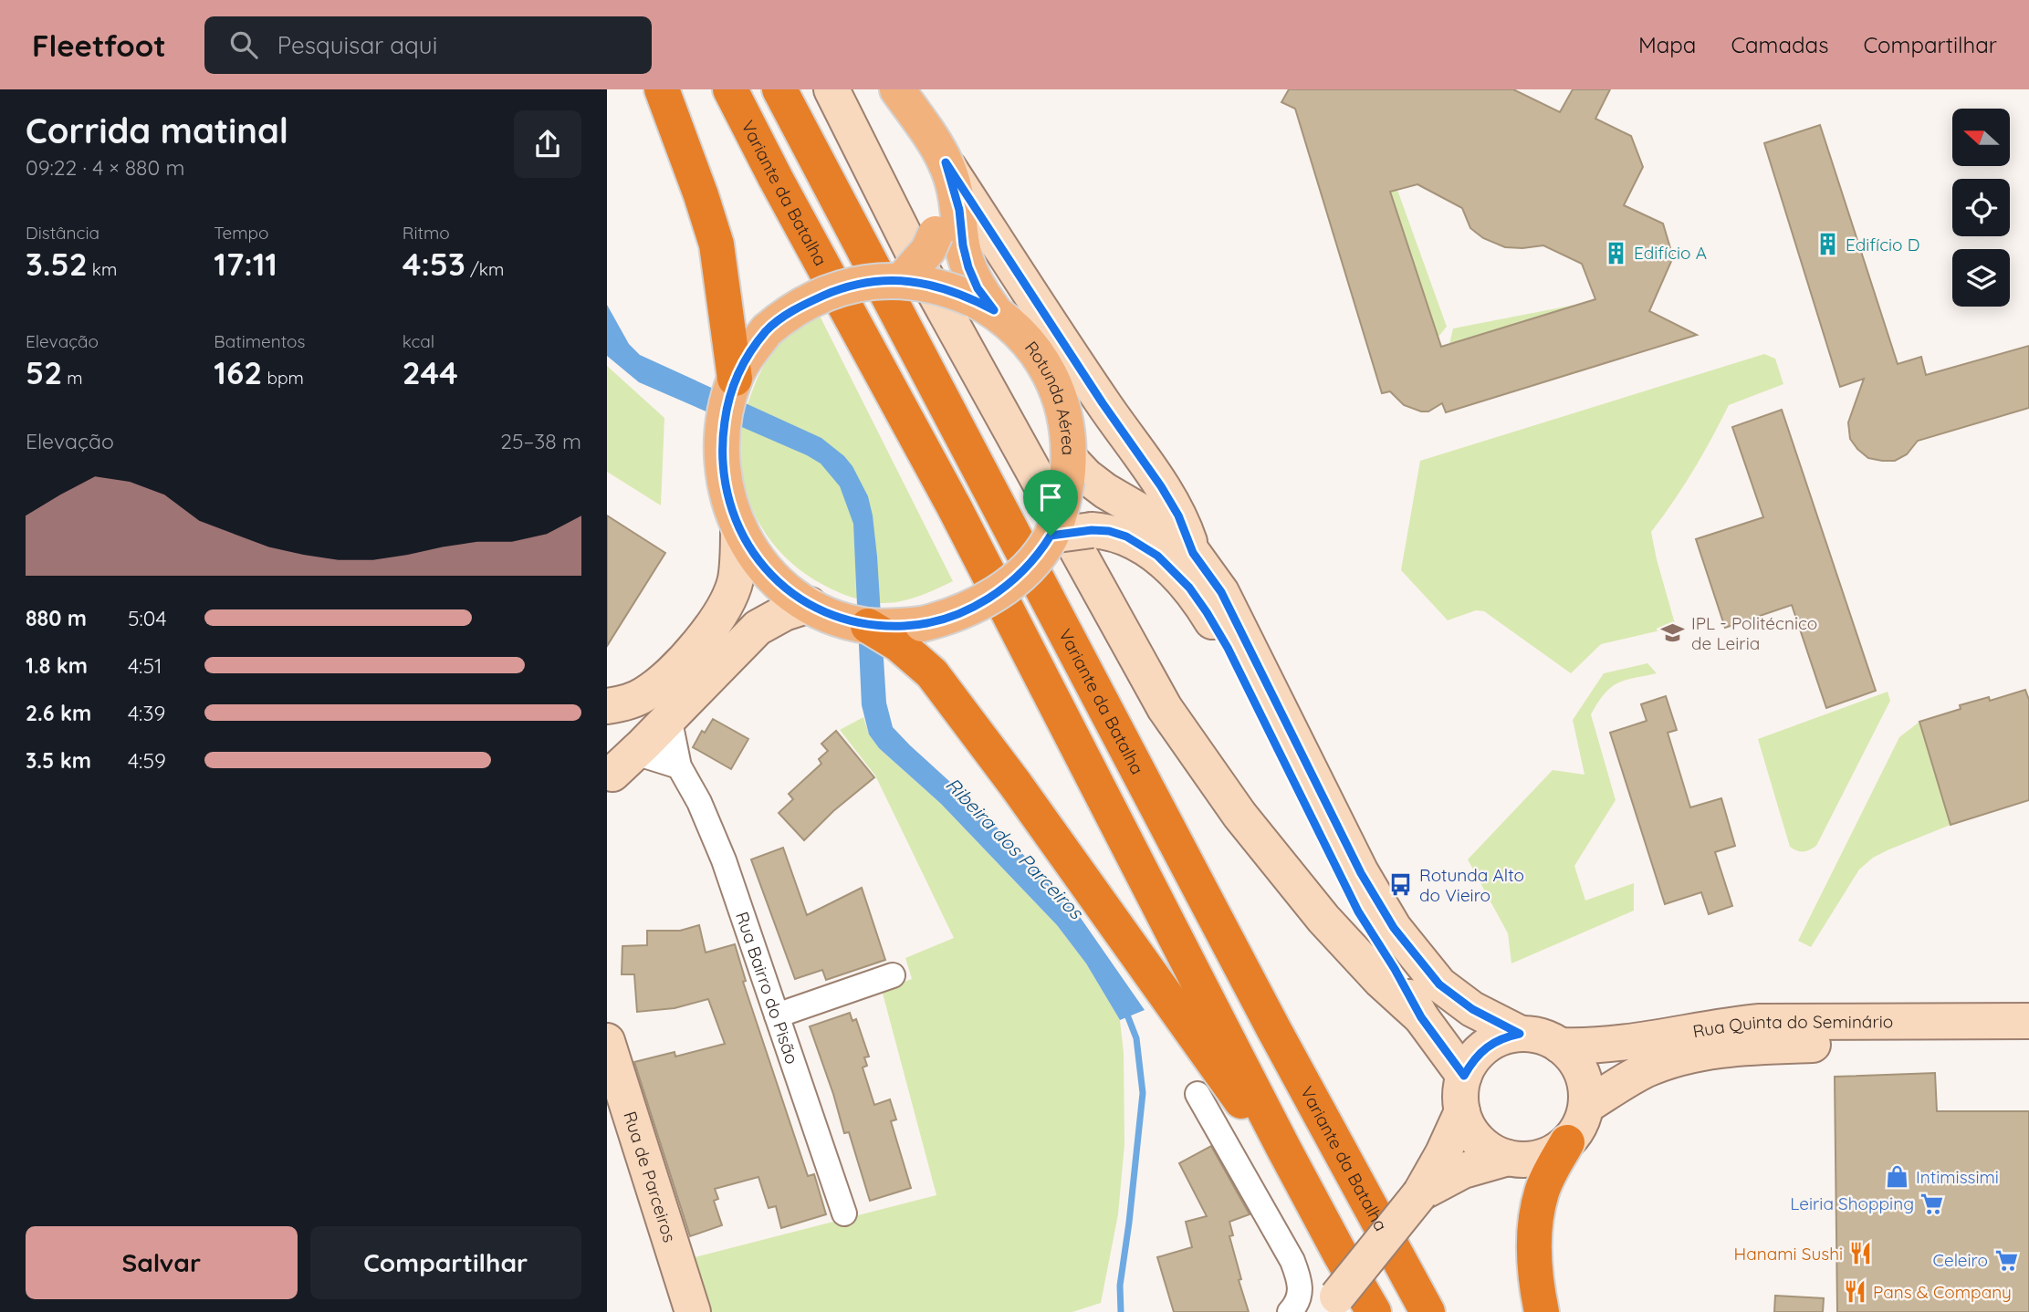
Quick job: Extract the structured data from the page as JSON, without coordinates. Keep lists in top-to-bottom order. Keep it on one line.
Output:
{"streets":{"highway":["Variante da Batalha"],"main road":["Rotunda Aérea","Rua Quinta do Seminário","Rua de Parceiros"],"street":["Rua Bairro do Pisão"]},"water":["Ribeira dos Parceiros"],"places":{"building":["Edifício D","Edifício A"],"school or university":["IPL - Politécnico de Leiria"],"bus stop":["Rotunda Alto do Vieiro"],"shop":["Intimissimi"],"supermarket":["Leiria Shopping","Celeiro"],"restaurant":["Hanami Sushi","Pans & Company"]},"north":"left","page":{"header":"Fleetfoot","search":"Pesquisar aqui","nav":["Mapa","Camadas","Compartilhar"],"heading":["Corrida matinal","09:22 · 4 × 880 m"],"stats":[["Distância","3.52 km"],["Tempo","17:11"],["Ritmo","4:53 /km"],["Elevação","52 m"],["Batimentos","162 bpm"],["kcal","244"]],"chart":["Elevação","25–38 m"],"list":[{"name":"880 m","note":"5:04"},{"name":"1.8 km","note":"4:51"},{"name":"2.6 km","note":"4:39"},{"name":"3.5 km","note":"4:59"}],"buttons":["Salvar","Compartilhar"]}}
